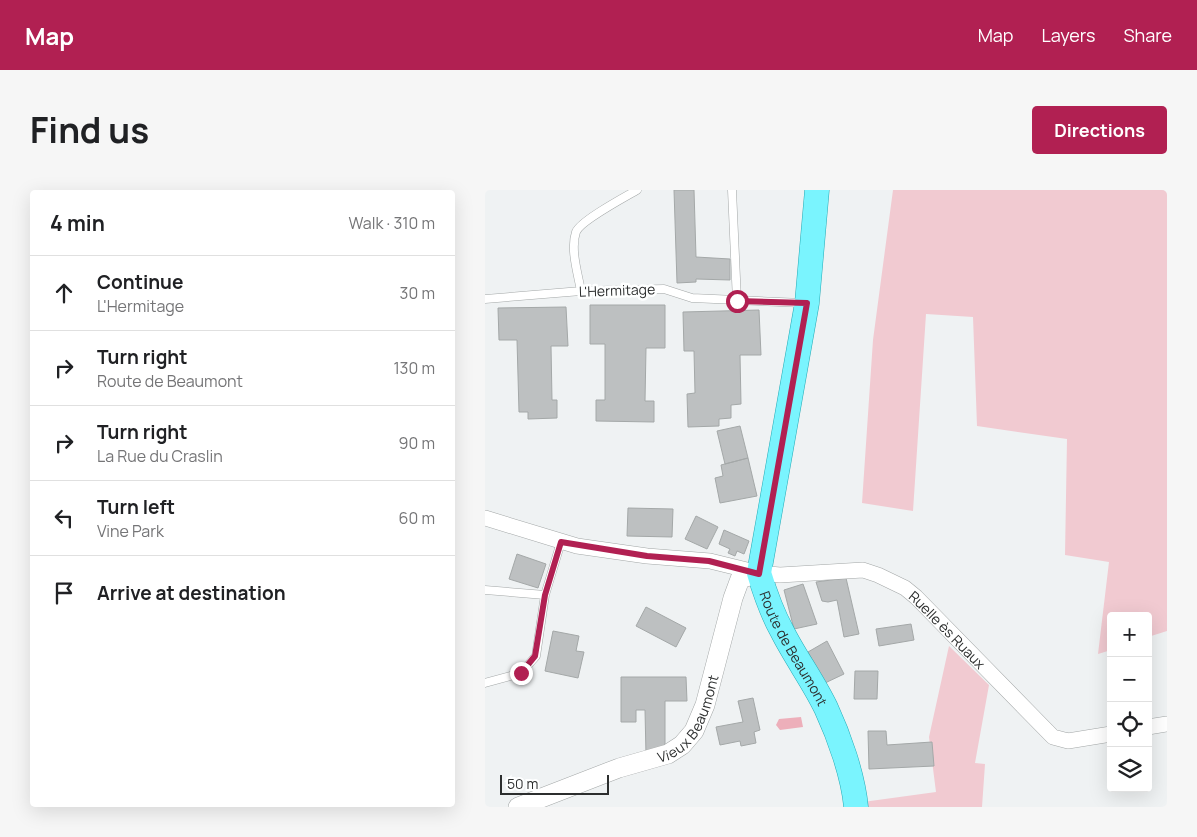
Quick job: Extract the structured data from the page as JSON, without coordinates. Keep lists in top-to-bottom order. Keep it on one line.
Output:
{"streets":{"main road":["Route de Beaumont"],"street":["Ruelle ès Ruaux","Vieux Beaumont"],"lane":["L'Hermitage"]},"crossings":[["L'Hermitage","Route de Beaumont"],["Ruelle ès Ruaux","Route de Beaumont"],["Ruelle ès Ruaux","Vieux Beaumont"],["Route de Beaumont","Vieux Beaumont"]],"scale_bar":"50 m","page":{"header":"Map","nav":["Map","Layers","Share"],"title":"Find us","buttons":"Directions","heading":["4 min","Walk · 310 m"],"list":[["Continue","L'Hermitage","30 m"],["Turn right","Route de Beaumont","130 m"],["Turn right","La Rue du Craslin","90 m"],["Turn left","Vine Park","60 m"],"Arrive at destination"],"map_buttons":["+","−"],"scale":"50 m"}}
